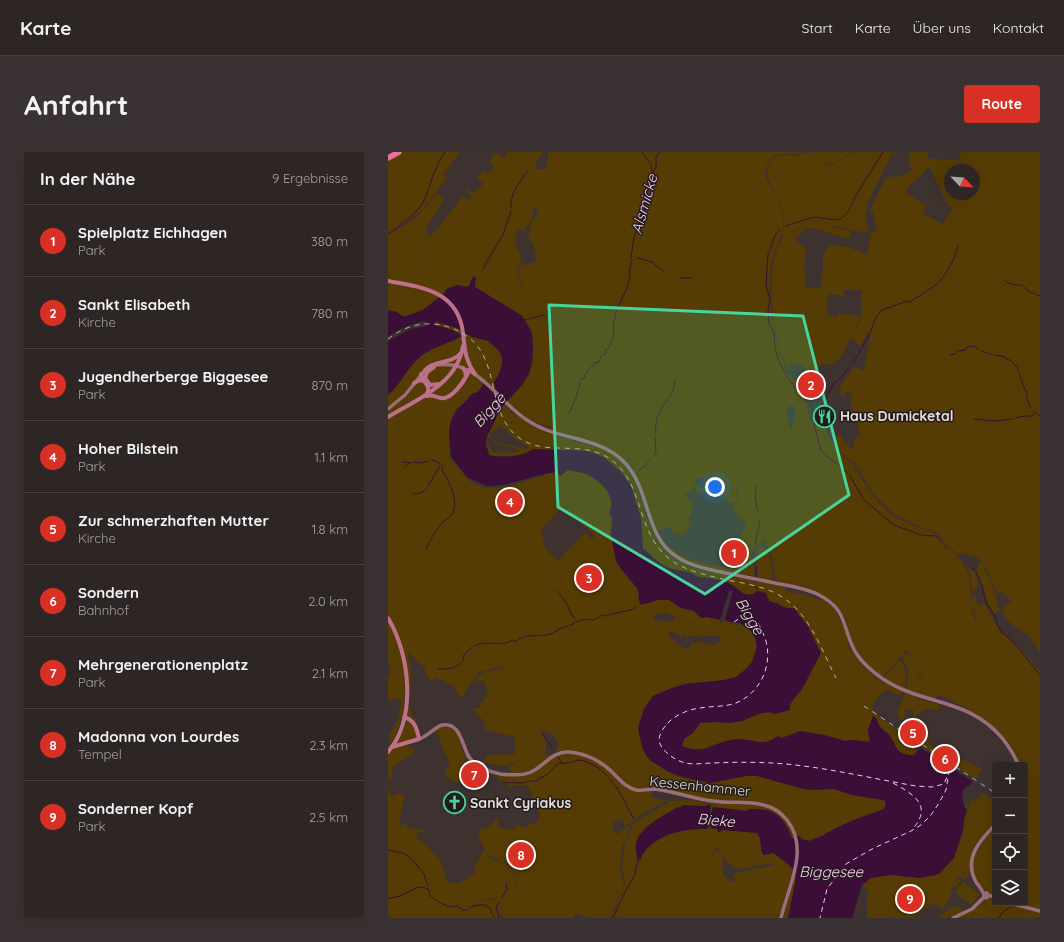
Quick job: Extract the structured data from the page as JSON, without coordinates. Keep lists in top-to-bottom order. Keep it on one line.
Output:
{"streets":{"main road":["Kessenhammer"]},"water":["Alsmicke","Bigge","Bieke","Biggesee"],"places":{"restaurant":["Haus Dumicketal"],"church":["Sankt Cyriakus"]},"north":"bottom right","page":{"header":"Karte","nav":["Start","Karte","Über uns","Kontakt"],"buttons":"Route","title":"Anfahrt","heading":["In der Nähe","9 Ergebnisse"],"list":[{"mark":"1","name":"Spielplatz Eichhagen","note":"Park","value":"380 m"},{"mark":"2","name":"Sankt Elisabeth","note":"Kirche","value":"780 m"},{"mark":"3","name":"Jugendherberge Biggesee","note":"Park","value":"870 m"},{"mark":"4","name":"Hoher Bilstein","note":"Park","value":"1.1 km"},{"mark":"5","name":"Zur schmerzhaften Mutter","note":"Kirche","value":"1.8 km"},{"mark":"6","name":"Sondern","note":"Bahnhof","value":"2.0 km"},{"mark":"7","name":"Mehrgenerationenplatz","note":"Park","value":"2.1 km"},{"mark":"8","name":"Madonna von Lourdes","note":"Tempel","value":"2.3 km"},{"mark":"9","name":"Sonderner Kopf","note":"Park","value":"2.5 km"}],"pins":["2","4","1","3","5","6","7","8","9"],"map_buttons":["+","−"]}}
